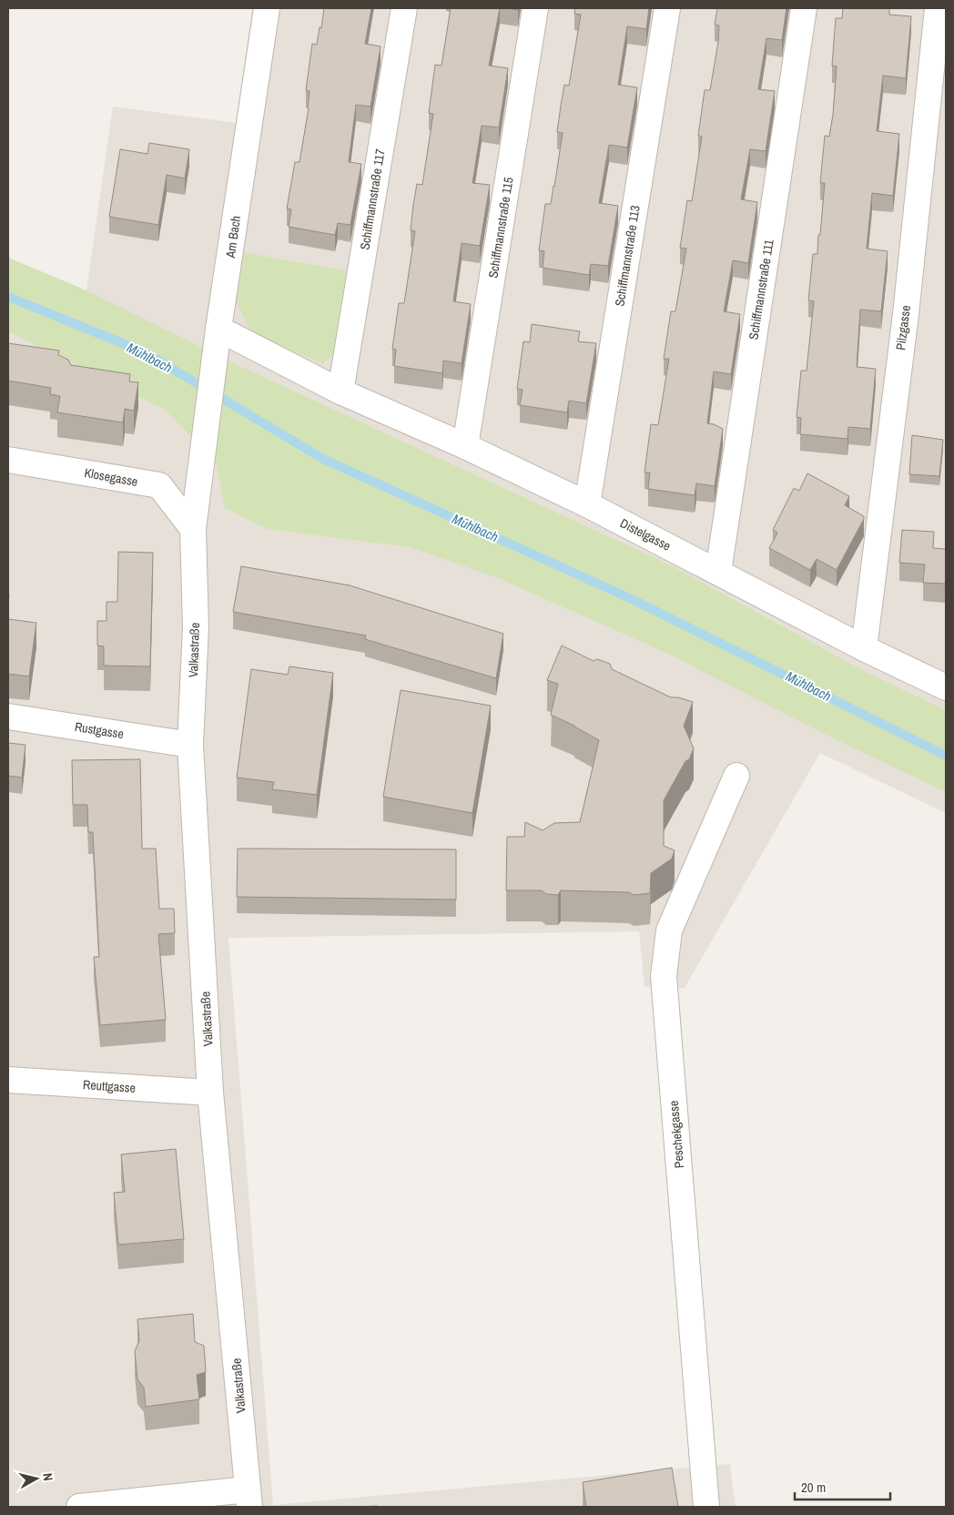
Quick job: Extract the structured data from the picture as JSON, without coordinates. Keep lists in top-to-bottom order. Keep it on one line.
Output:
{"streets":{"street":["Schiffmannstraße 117","Schiffmannstraße 115","Am Bach","Schiffmannstraße 113","Schiffmannstraße 111","Pilzgasse","Klosegasse","Distelgasse","Valkastraße","Rustgasse","Reuttgasse","Peschekgasse"]},"crossings":[["Schiffmannstraße 117","Distelgasse"],["Schiffmannstraße 115","Distelgasse"],["Am Bach","Valkastraße"],["Schiffmannstraße 113","Distelgasse"],["Schiffmannstraße 111","Distelgasse"],["Pilzgasse","Distelgasse"],["Klosegasse","Valkastraße"],["Valkastraße","Rustgasse"],["Valkastraße","Reuttgasse"]],"water":["Mühlbach"],"scale_bar":"20 m","north":"right"}
